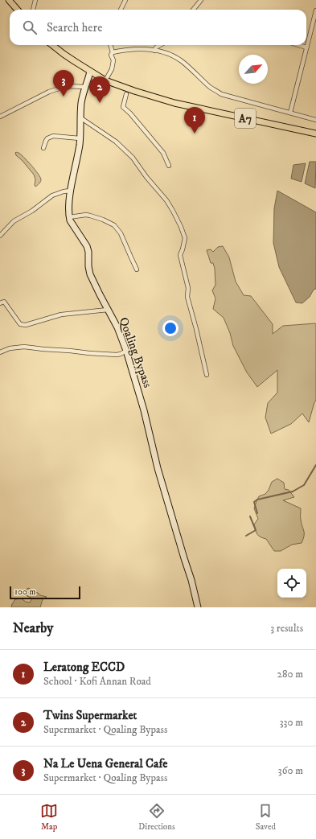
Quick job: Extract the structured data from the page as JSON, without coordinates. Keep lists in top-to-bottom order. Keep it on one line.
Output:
{"streets":{"main road":["A7","Qoaling Bypass"]},"scale_bar":"100 m","north":"top right","page":{"search":"Search here","pins":["3","2","1"],"scale":"100 m","heading":["Nearby","3 results"],"list":[{"mark":"1","name":"Leratong ECCD","note":"School · Kofi Annan Road","value":"280 m"},{"mark":"2","name":"Twins Supermarket","note":"Supermarket · Qoaling Bypass","value":"330 m"},{"mark":"3","name":"Na Le Uena General Cafe","note":"Supermarket · Qoaling Bypass","value":"360 m"}],"nav":["Map","Directions","Saved"]}}
